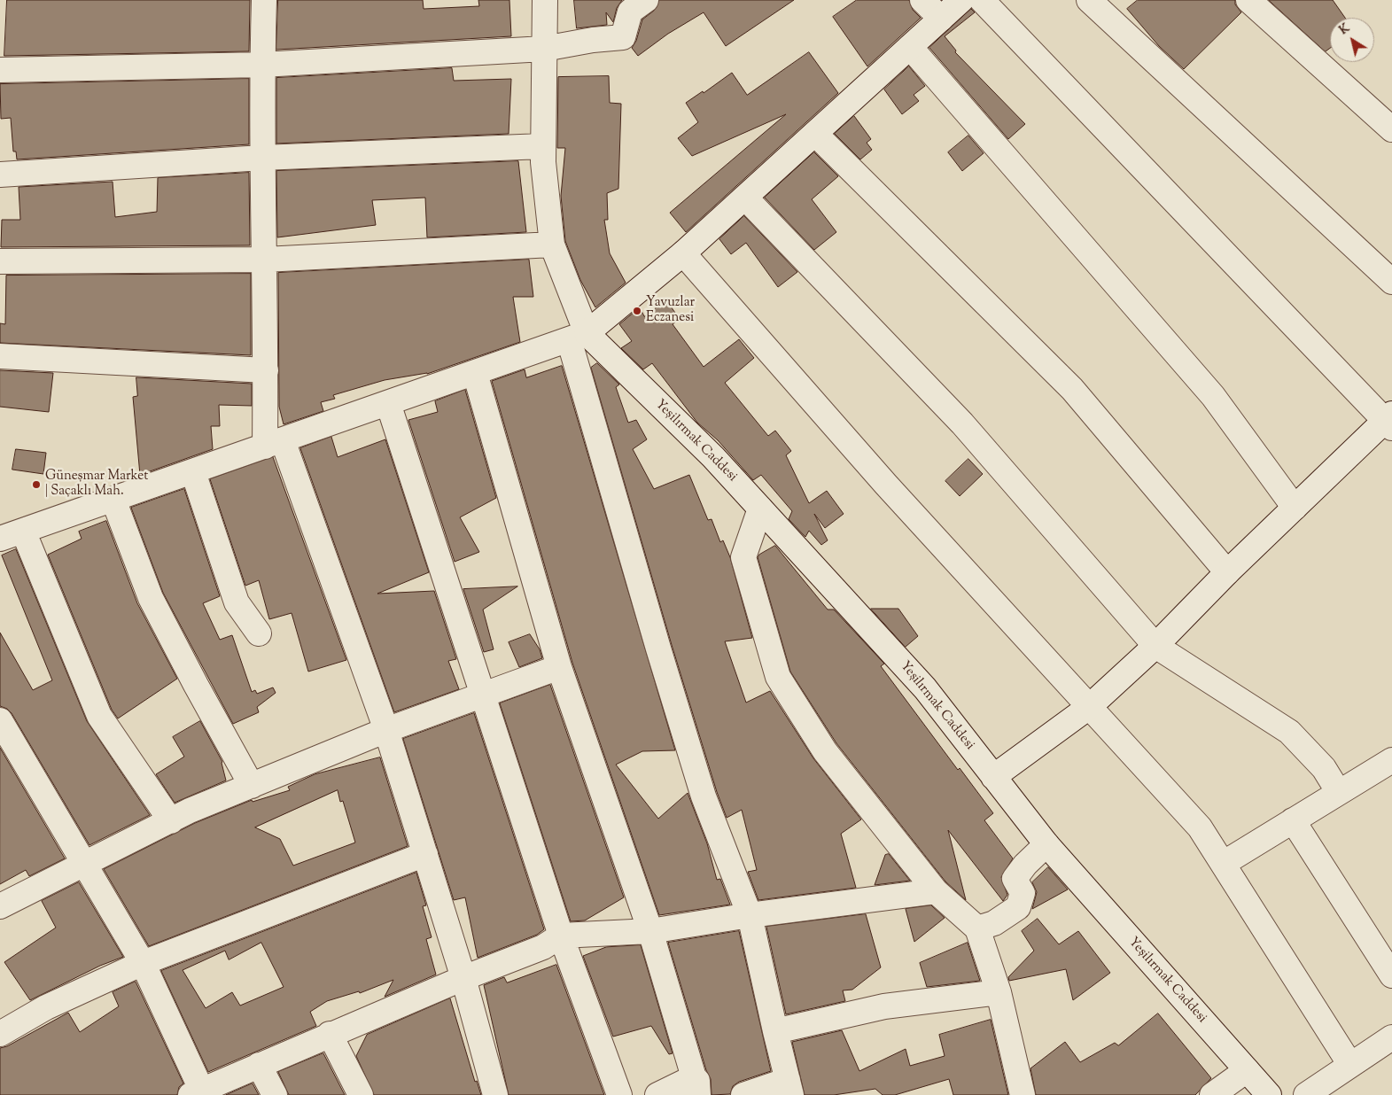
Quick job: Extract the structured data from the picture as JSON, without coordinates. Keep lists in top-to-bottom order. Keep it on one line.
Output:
{"streets":{"street":["Yeşilırmak Caddesi"]},"places":["Yavuzlar Eczanesi","Güneşmar Market | Saçaklı Mah."],"north":"top left"}
